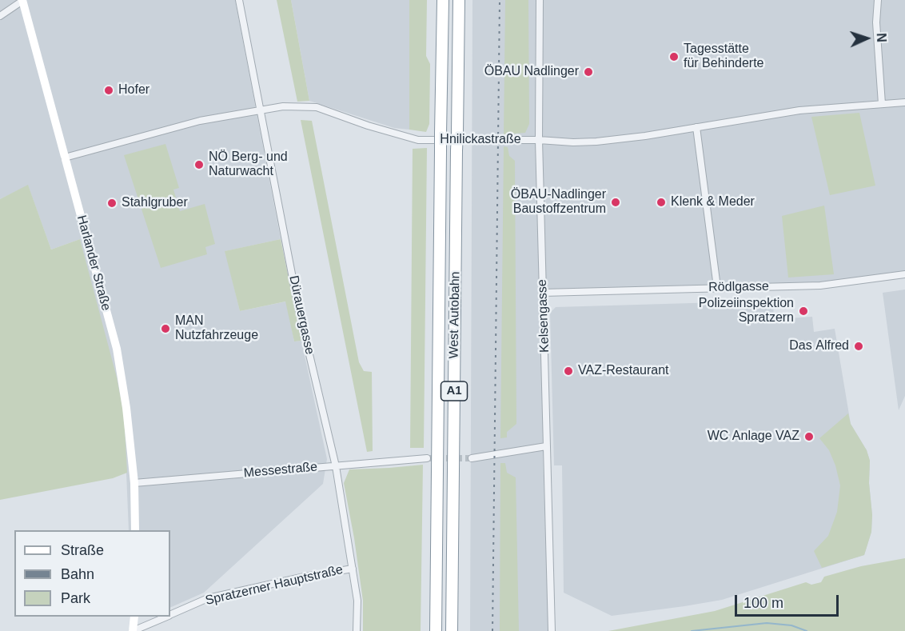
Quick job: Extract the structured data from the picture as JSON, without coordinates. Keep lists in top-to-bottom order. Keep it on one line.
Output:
{"streets":{"highway":["West Autobahn","A1"],"main road":["Harlander Straße"],"street":["Hnilickastraße","Rödlgasse","Dürauergasse","Kelsengasse","Messestraße","Spratzerner Hauptstraße"]},"crossings":[["Hnilickastraße","Harlander Straße"],["Hnilickastraße","Dürauergasse"],["Hnilickastraße","Kelsengasse"],["Harlander Straße","Messestraße"],["Rödlgasse","Kelsengasse"],["Dürauergasse","Messestraße"],["Dürauergasse","Spratzerner Hauptstraße"]],"places":["Tagesstätte für Behinderte","ÖBAU Nadlinger","Hofer","NÖ Berg- und Naturwacht","ÖBAU-Nadlinger Baustoffzentrum","Klenk & Meder","Stahlgruber","Polizeiinspektion Spratzern","MAN Nutzfahrzeuge","Das Alfred","VAZ-Restaurant","WC Anlage VAZ"],"legend":["Straße","Bahn","Park"],"scale_bar":"100 m","north":"right"}
